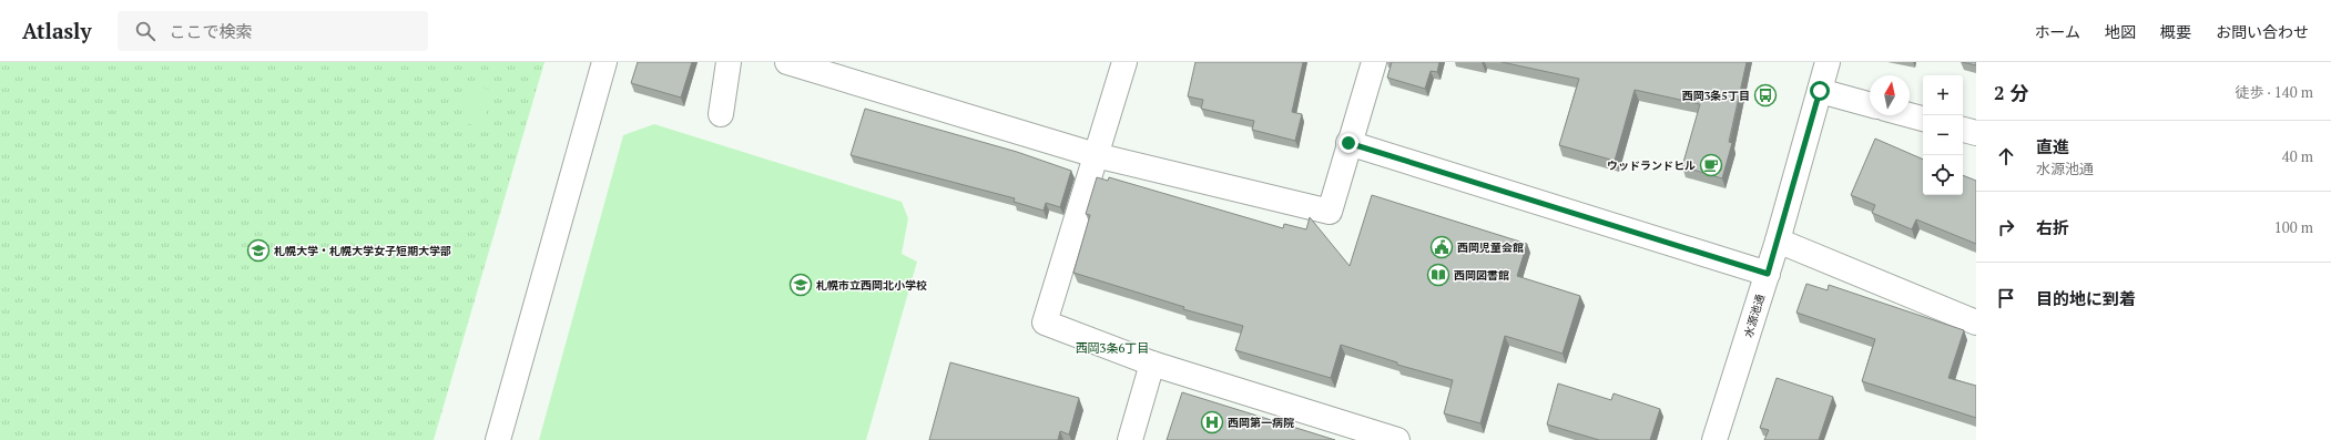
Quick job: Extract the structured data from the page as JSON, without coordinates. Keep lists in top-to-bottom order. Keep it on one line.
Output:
{"streets":{"street":["水源池通"]},"districts":["西岡3条6丁目"],"places":{"bus stop":["西岡3条5丁目"],"cafe":["ウッドランドヒル"],"public building":["西岡児童会館"],"school or university":["札幌大学・札幌大学女子短期大学部","札幌市立西岡北小学校"],"library":["西岡図書館"],"hospital":["西岡第一病院"]},"north":"top","page":{"header":"Atlasly","search":"ここで検索","nav":["ホーム","地図","概要","お問い合わせ"],"heading":["2 分","徒歩 · 140 m"],"map_buttons":["+","−"],"list":[["直進","水源池通","40 m"],["右折","100 m"],"目的地に到着"]}}
